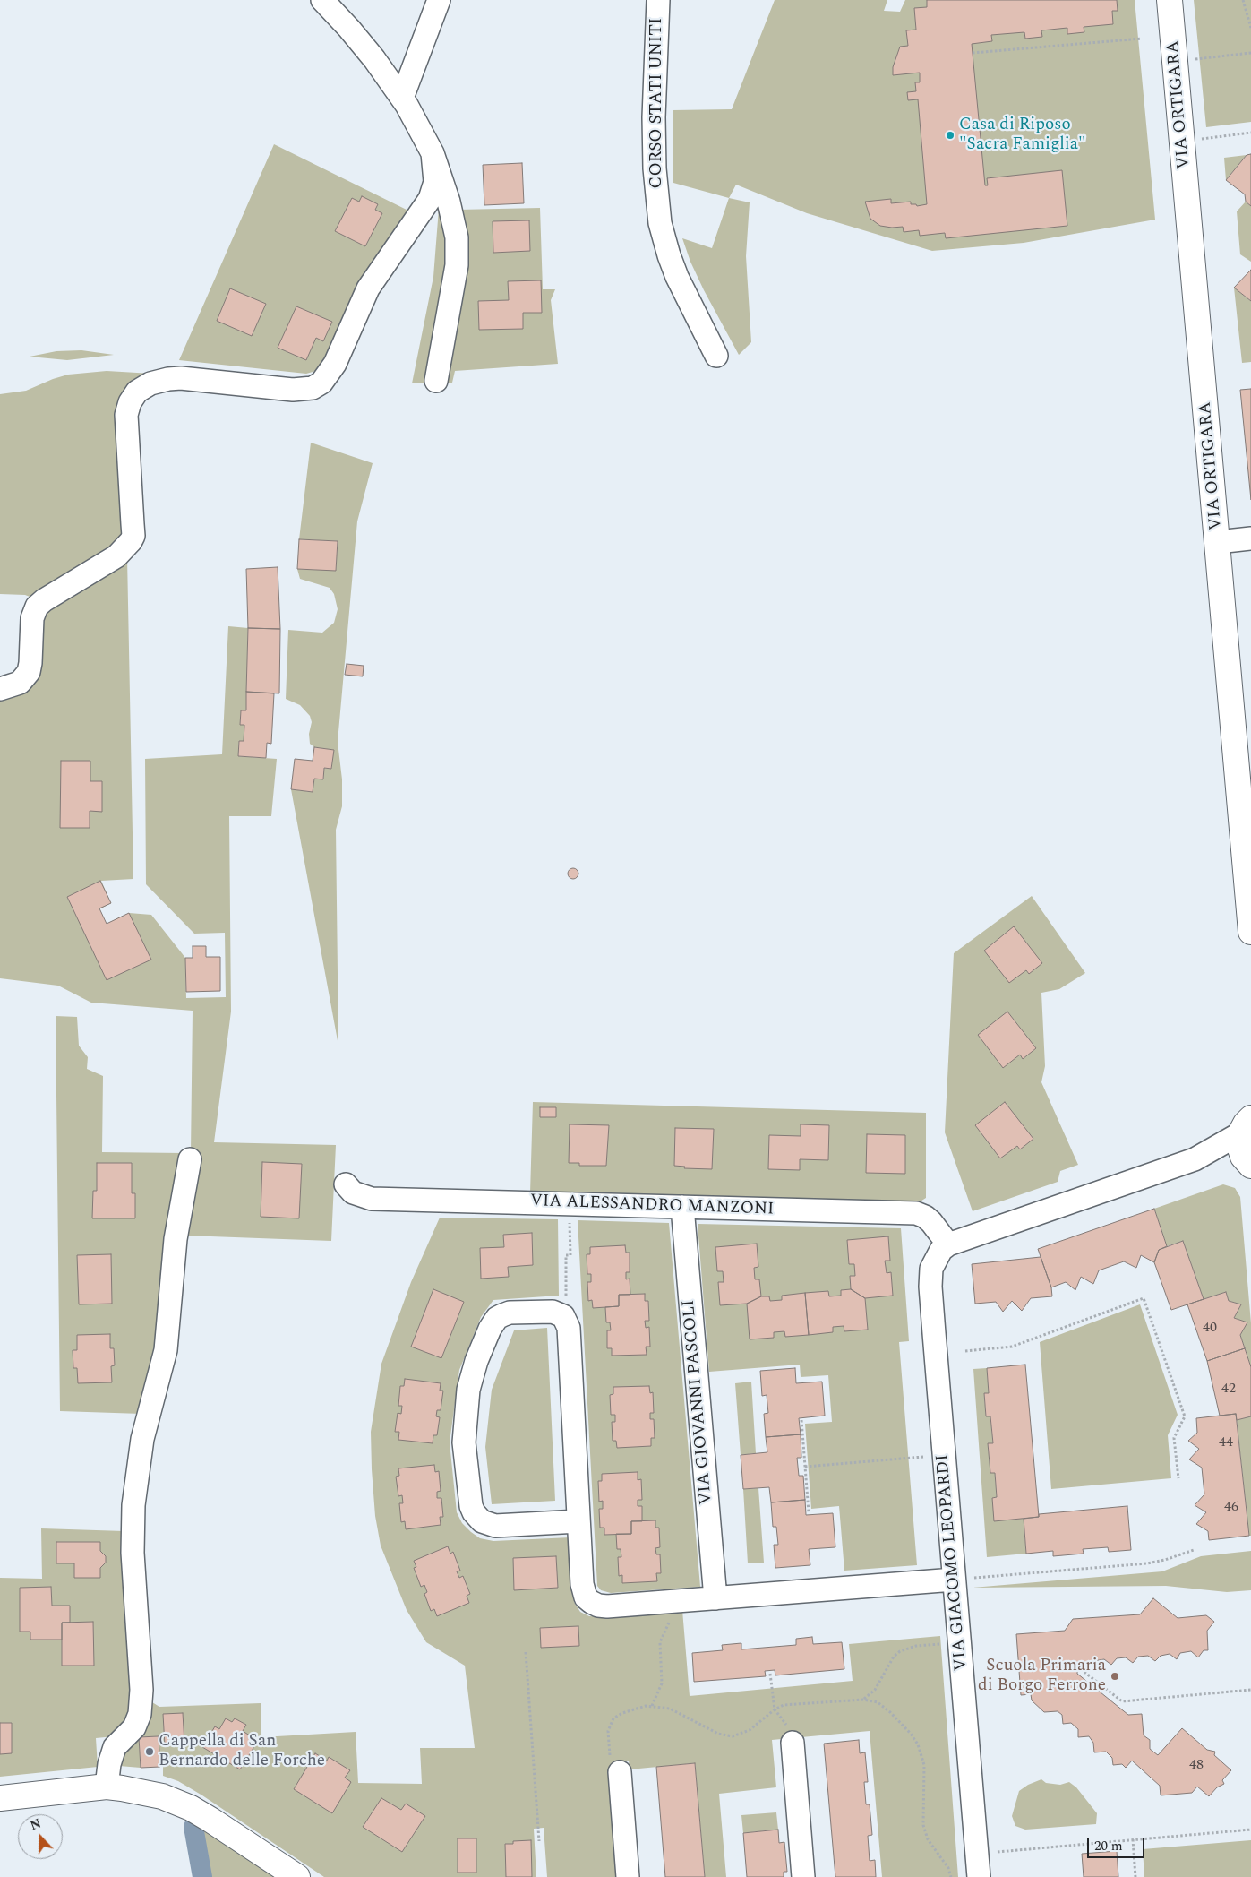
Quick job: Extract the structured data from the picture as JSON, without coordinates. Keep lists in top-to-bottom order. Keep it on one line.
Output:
{"streets":{"street":["CORSO STATI UNITI","VIA ORTIGARA","VIA ALESSANDRO MANZONI","VIA GIOVANNI PASCOLI","VIA GIACOMO LEOPARDI"]},"crossings":[["VIA ALESSANDRO MANZONI","VIA GIOVANNI PASCOLI"],["VIA ALESSANDRO MANZONI","VIA GIACOMO LEOPARDI"]],"places":["Casa di Riposo \"Sacra Famiglia\"","Scuola Primaria di Borgo Ferrone","Cappella di San Bernardo delle Forche"],"house_numbers":["40","42","44","46","48"],"scale_bar":"20 m","north":"top"}
